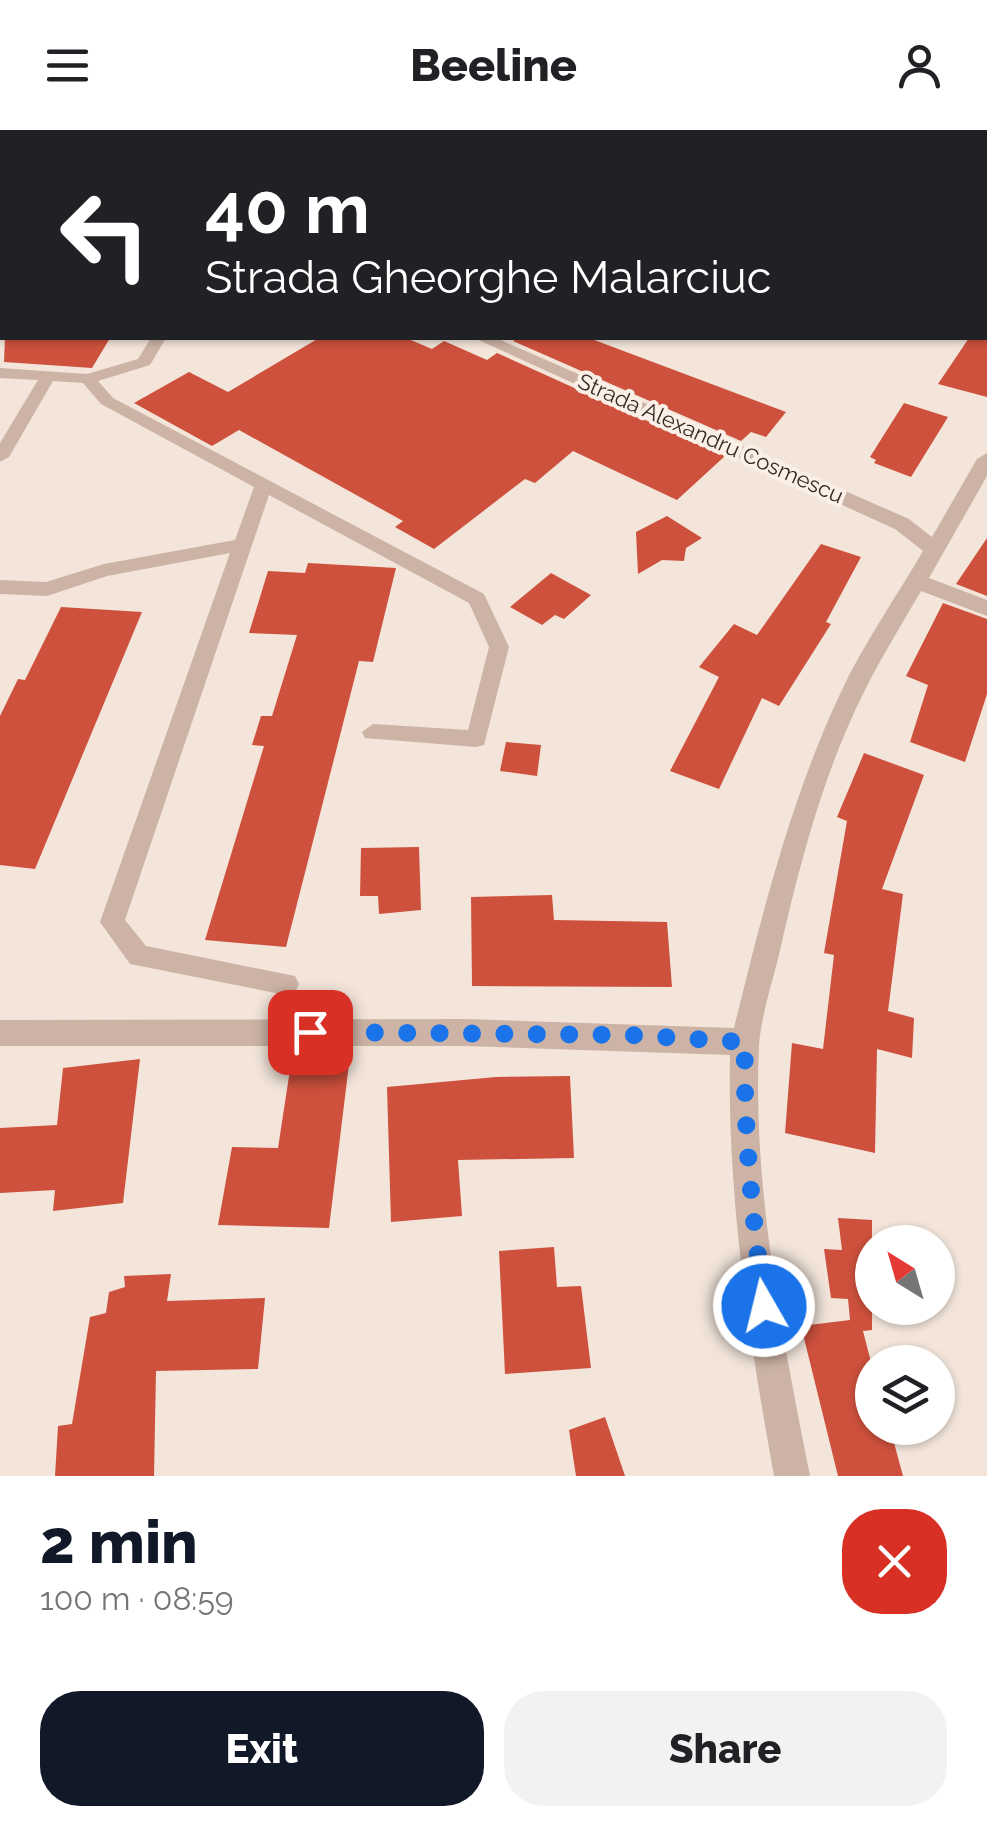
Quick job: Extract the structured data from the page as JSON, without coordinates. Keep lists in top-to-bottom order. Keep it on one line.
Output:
{"streets":{"street":["Strada Alexandru Cosmescu"]},"north":"top left","page":{"header":"Beeline","turn":["40 m","Strada Gheorghe Malarciuc"],"heading":["2 min","100 m · 08:59"],"buttons":["Exit","Share"]}}
